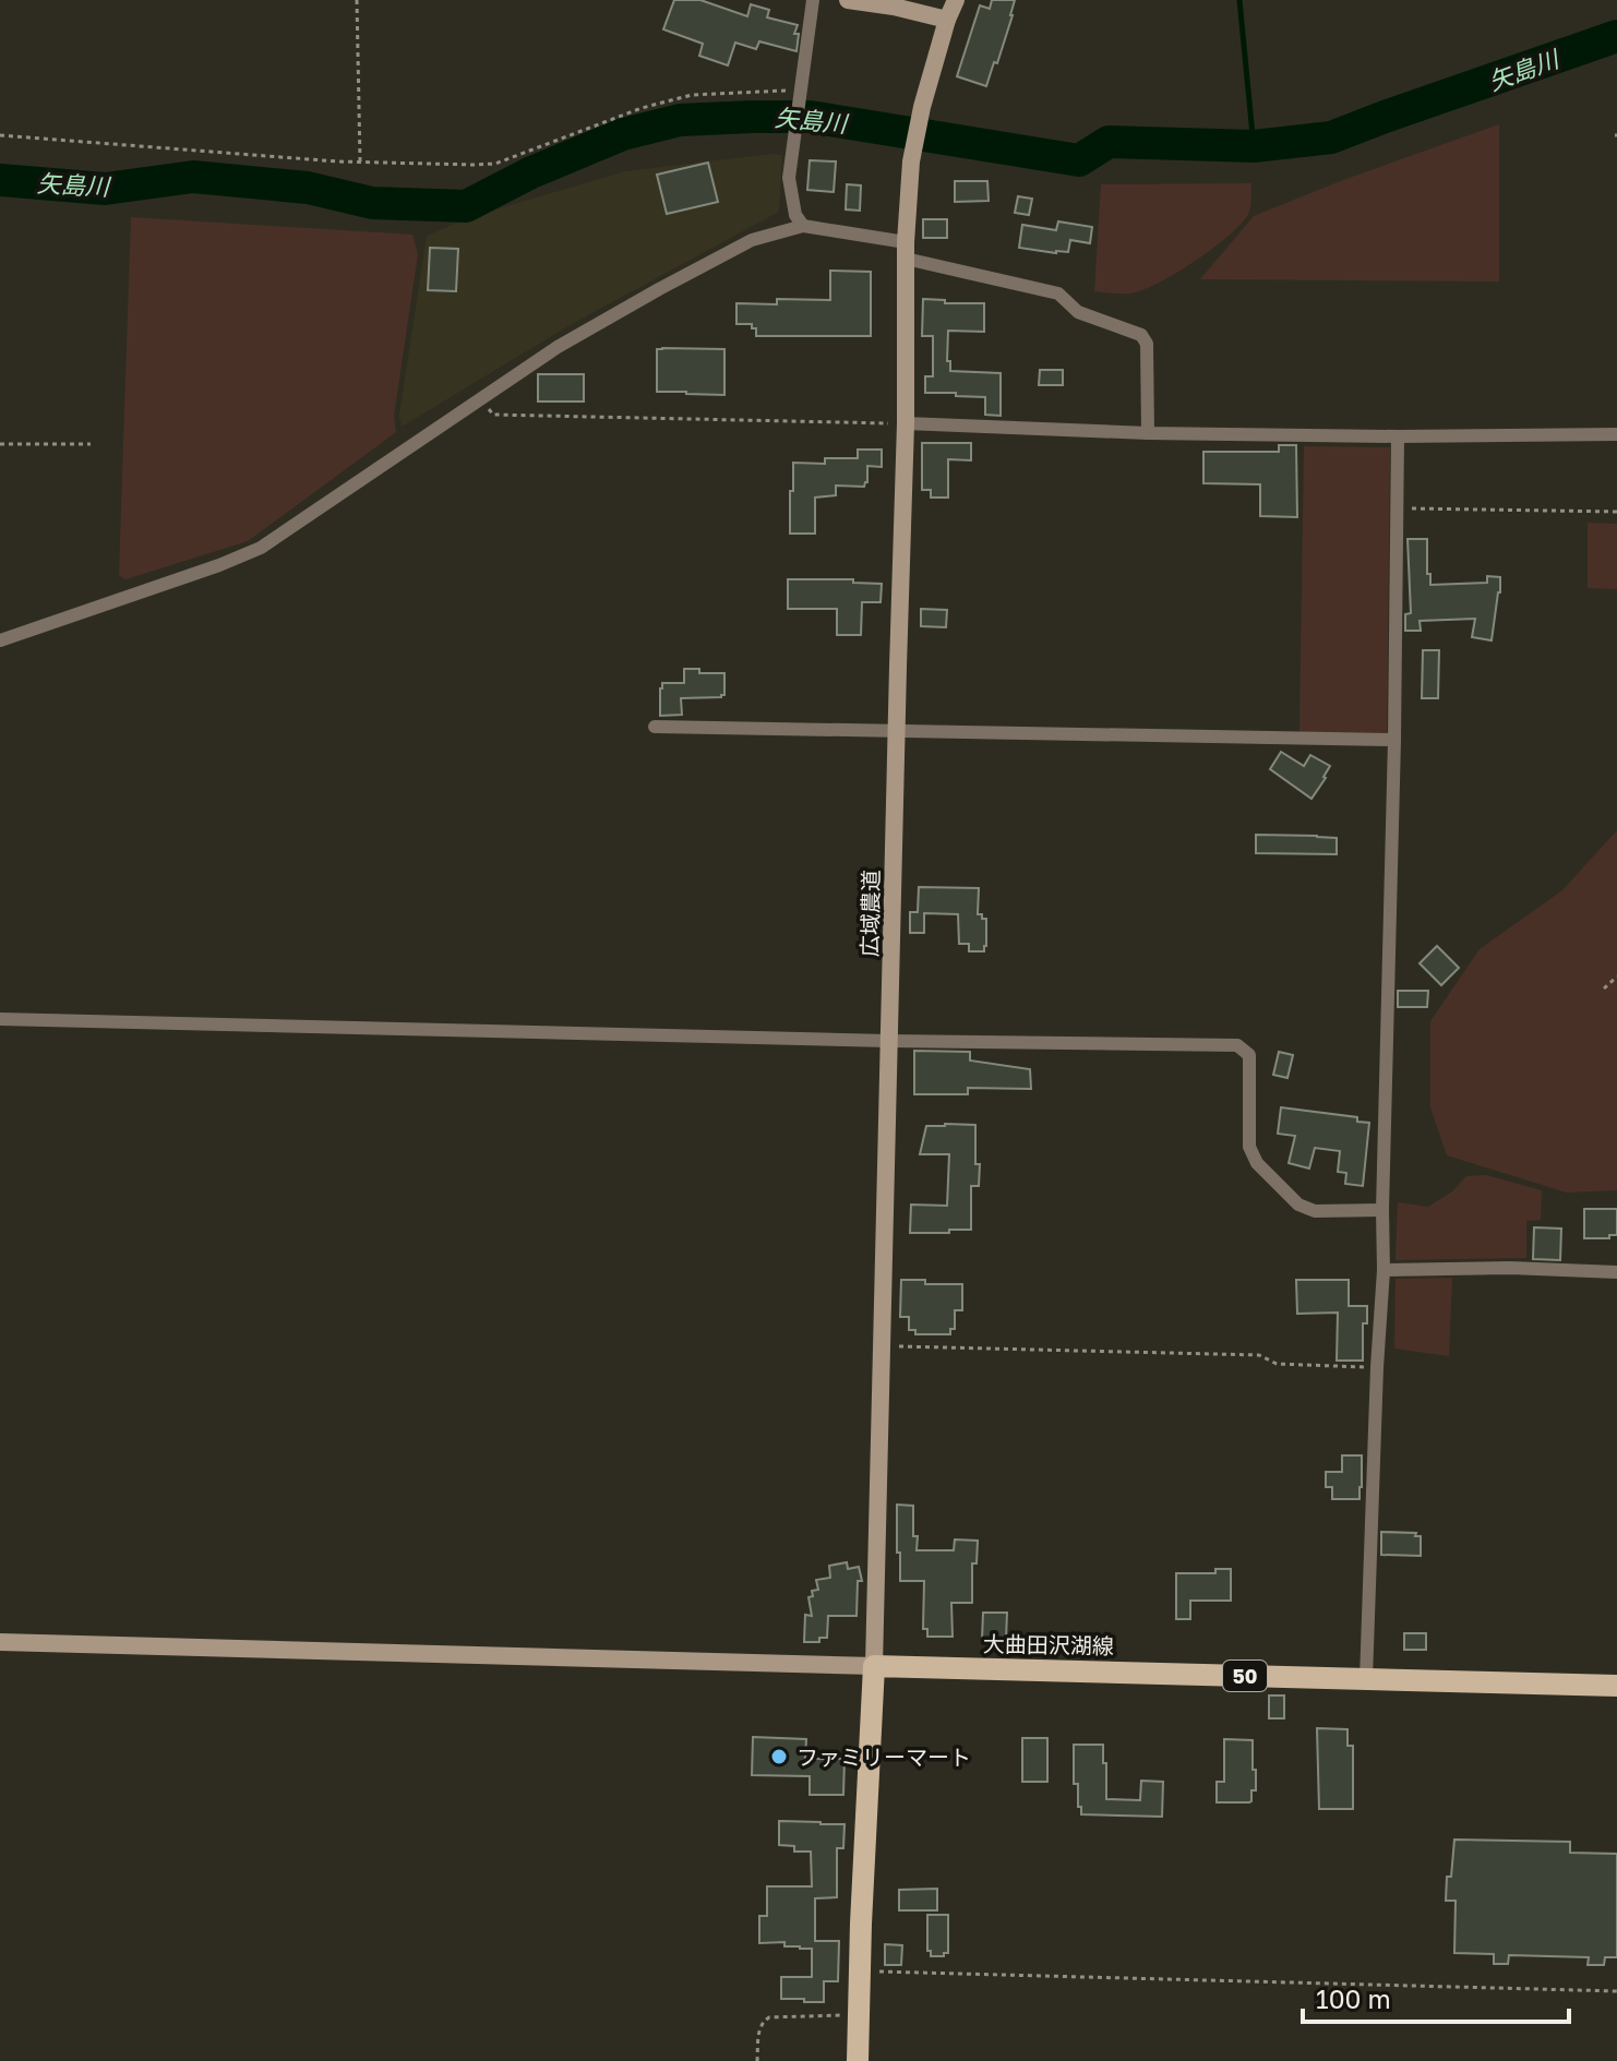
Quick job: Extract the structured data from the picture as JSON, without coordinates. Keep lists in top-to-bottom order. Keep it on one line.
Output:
{"streets":{"main road":["大曲田沢湖線","50"],"street":["広域農道"]},"crossings":[["広域農道","大曲田沢湖線"]],"water":["矢島川"],"places":["ファミリーマート"],"scale_bar":"100 m"}
